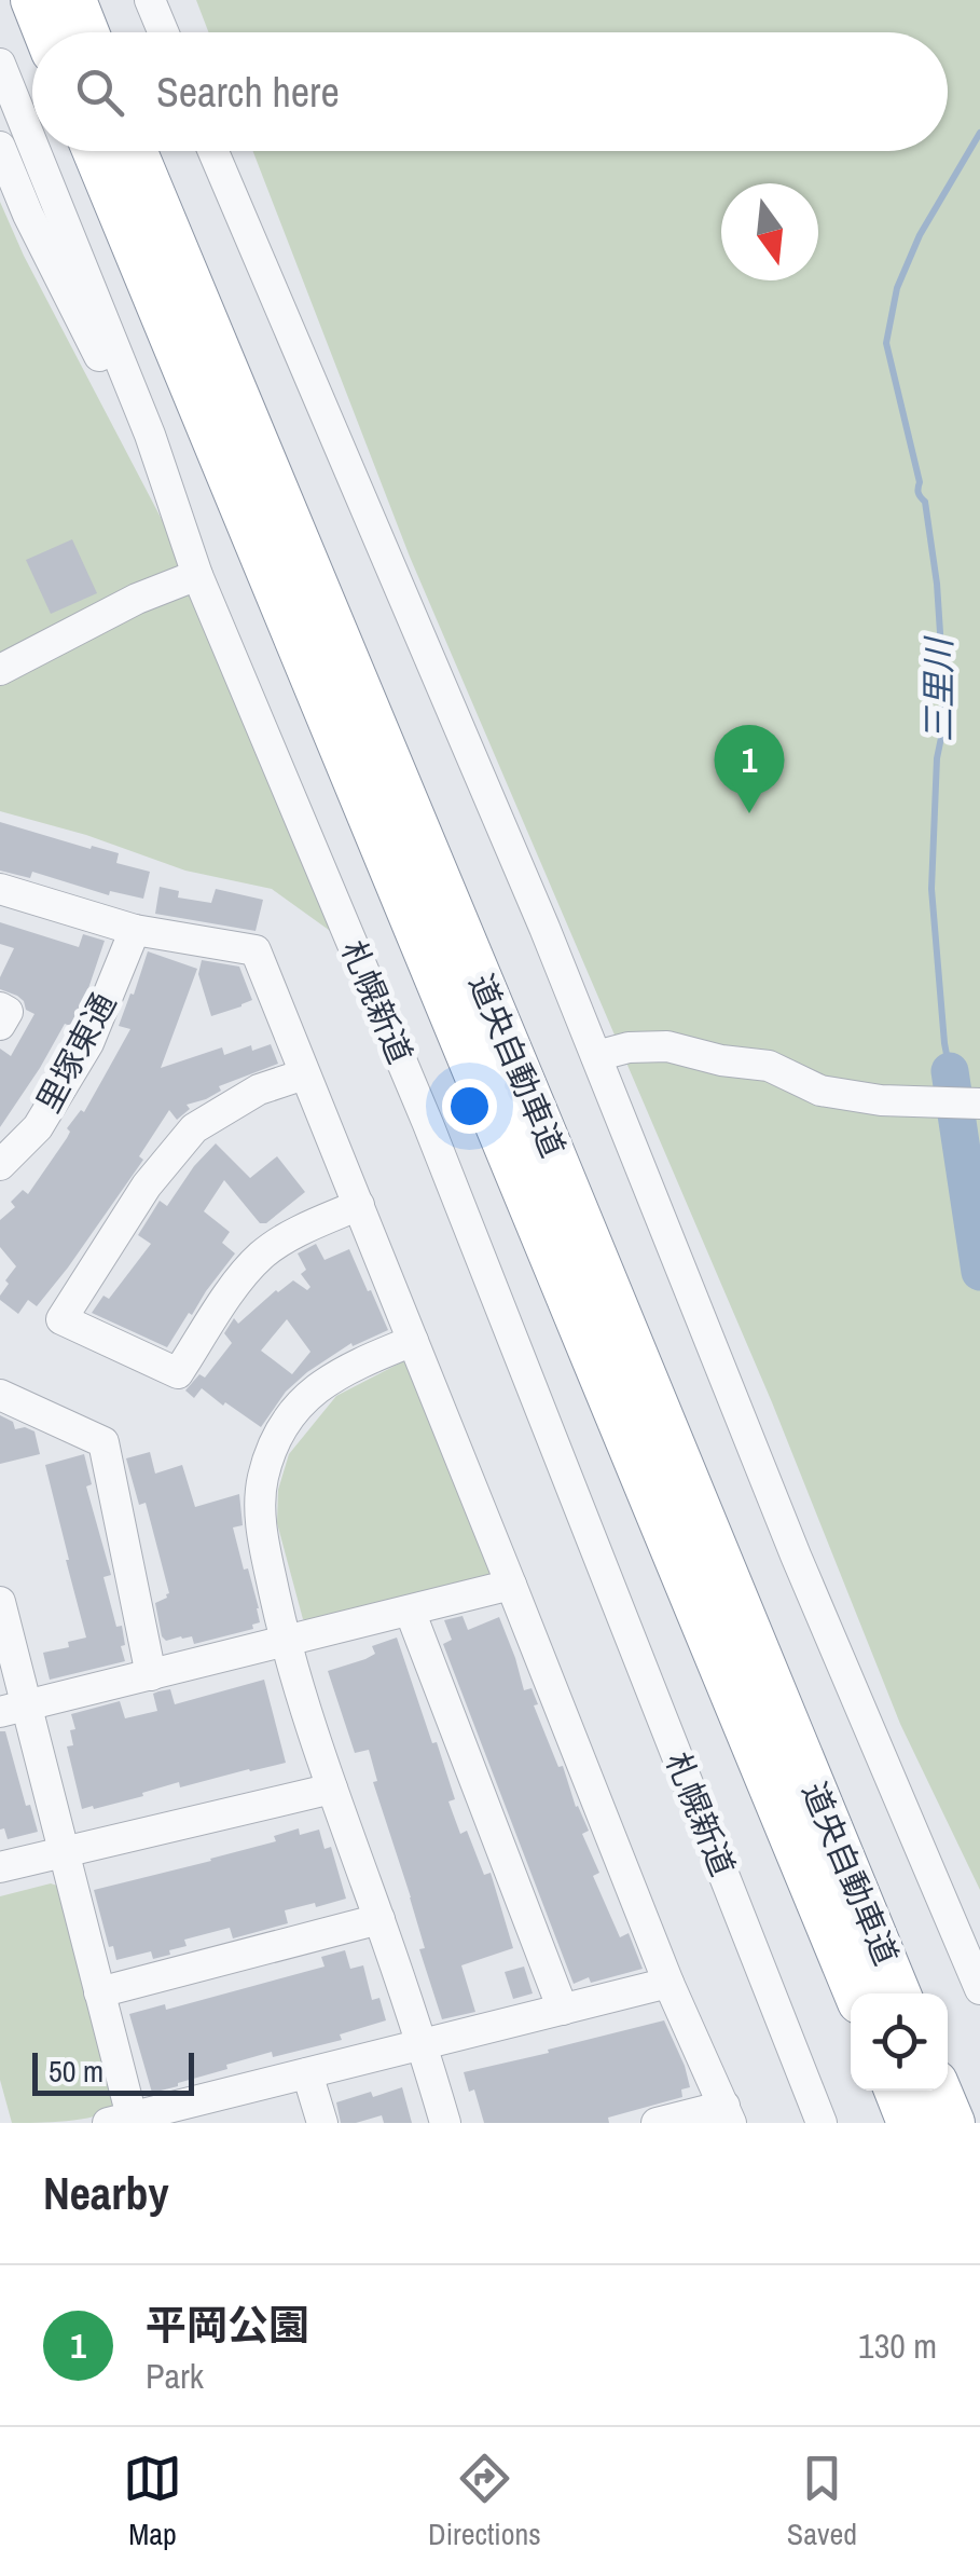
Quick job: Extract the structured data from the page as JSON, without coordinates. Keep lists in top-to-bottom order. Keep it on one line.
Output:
{"streets":{"highway":["道央自動車道"],"street":["札幌新道","里塚東通"]},"water":["三里川"],"scale_bar":"50 m","north":"bottom","page":{"search":"Search here","pins":"1","scale":"50 m","heading":"Nearby","list":[{"mark":"1","name":"平岡公園","note":"Park","value":"130 m"}],"nav":["Map","Directions","Saved"]}}
